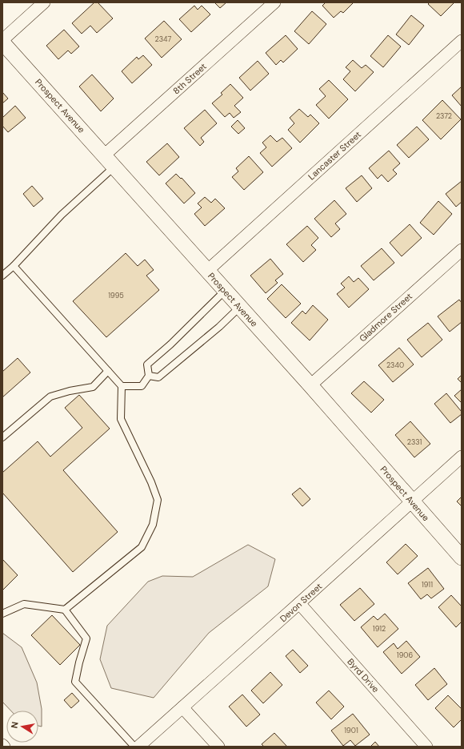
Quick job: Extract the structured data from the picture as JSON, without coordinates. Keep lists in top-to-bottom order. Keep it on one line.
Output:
{"streets":{"street":["8th Street","Prospect Avenue","Lancaster Street","Gladmore Street","Devon Street","Byrd Drive"]},"crossings":[["8th Street","Prospect Avenue"],["Prospect Avenue","Lancaster Street"],["Prospect Avenue","Gladmore Street"],["Prospect Avenue","Devon Street"],["Devon Street","Byrd Drive"]],"house_numbers":["2347","2372","1995","2340","2331","1911","1912","1906","1901"],"north":"left"}
